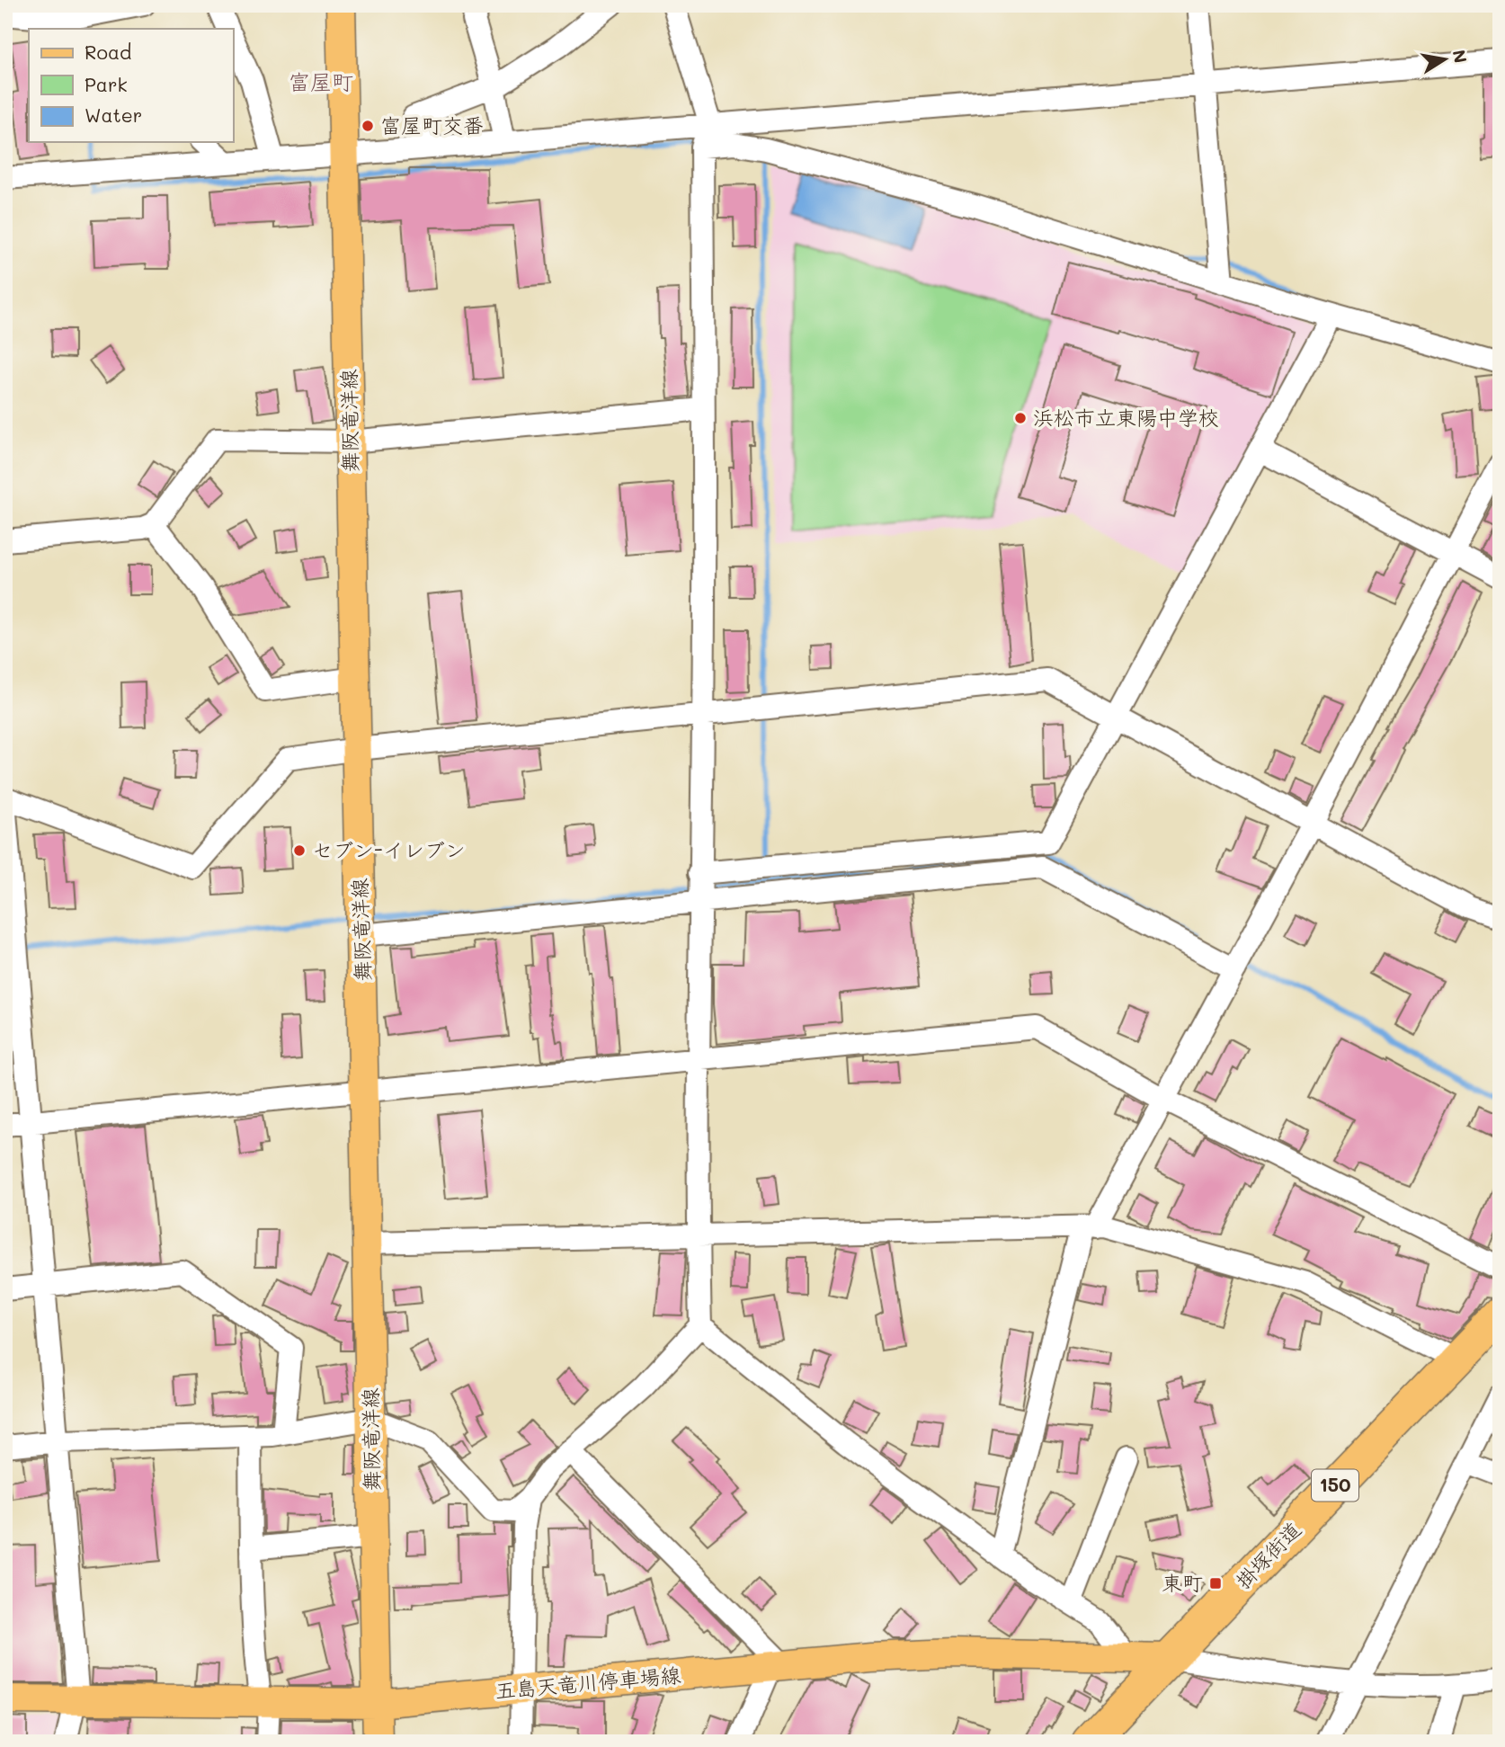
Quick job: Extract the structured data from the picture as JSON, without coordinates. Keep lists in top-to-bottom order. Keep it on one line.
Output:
{"streets":{"highway":["150","掛塚街道"],"main road":["舞阪竜洋線","五島天竜川停車場線"]},"crossings":[["舞阪竜洋線","五島天竜川停車場線"],["掛塚街道","五島天竜川停車場線"]],"districts":["富屋町"],"places":{"other":["富屋町交番","浜松市立東陽中学校","セブン-イレブン"],"transit":["東町"]},"legend":["Road","Park","Water"],"north":"right"}
